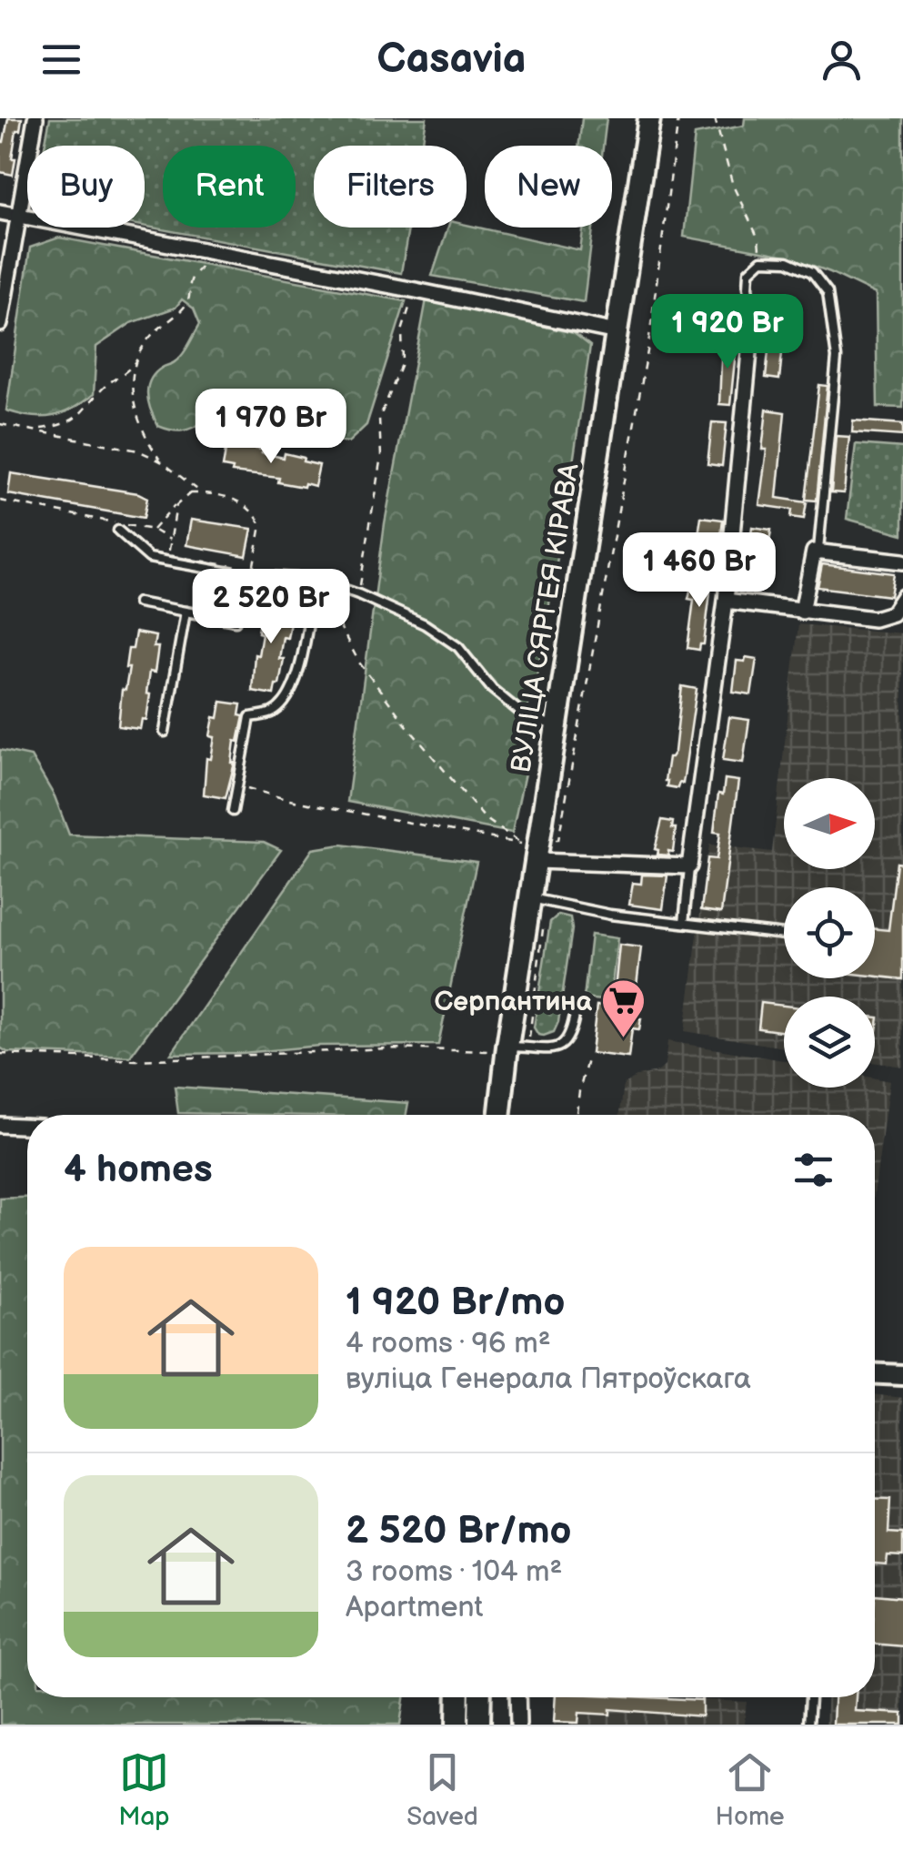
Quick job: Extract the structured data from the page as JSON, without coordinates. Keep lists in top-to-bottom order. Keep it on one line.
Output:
{"streets":{"main road":["ВУЛІЦА СЯРГЕЯ КІРАВА"]},"places":{"supermarket":["Серпантина"]},"north":"right","page":{"header":"Casavia","chip":["Buy","Rent","Filters","New"],"price":["1 920 Br","1 970 Br","1 460 Br","2 520 Br"],"heading":"4 homes","list":[{"name":"1 920 Br/mo","note":"4 rooms · 96 m² · вуліца Генерала Пятроўскага"},{"name":"2 520 Br/mo","note":"3 rooms · 104 m² · Apartment"}],"tabs":["Map","Saved","Home"]}}
